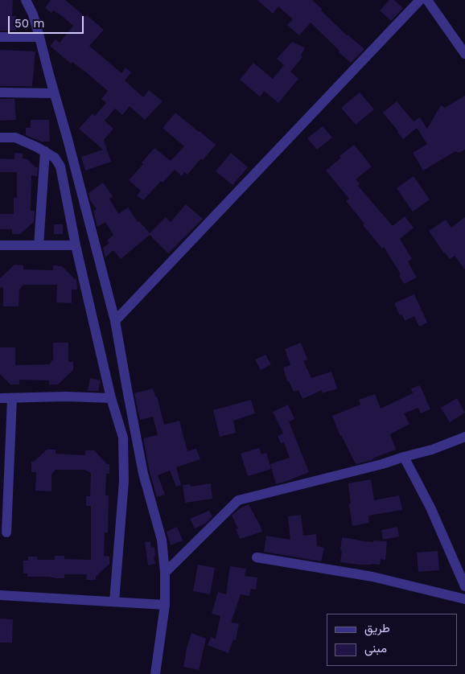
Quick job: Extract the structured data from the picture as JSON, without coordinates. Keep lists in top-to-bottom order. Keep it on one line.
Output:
{"legend":["طريق","مبنى"],"scale_bar":"50 m"}
